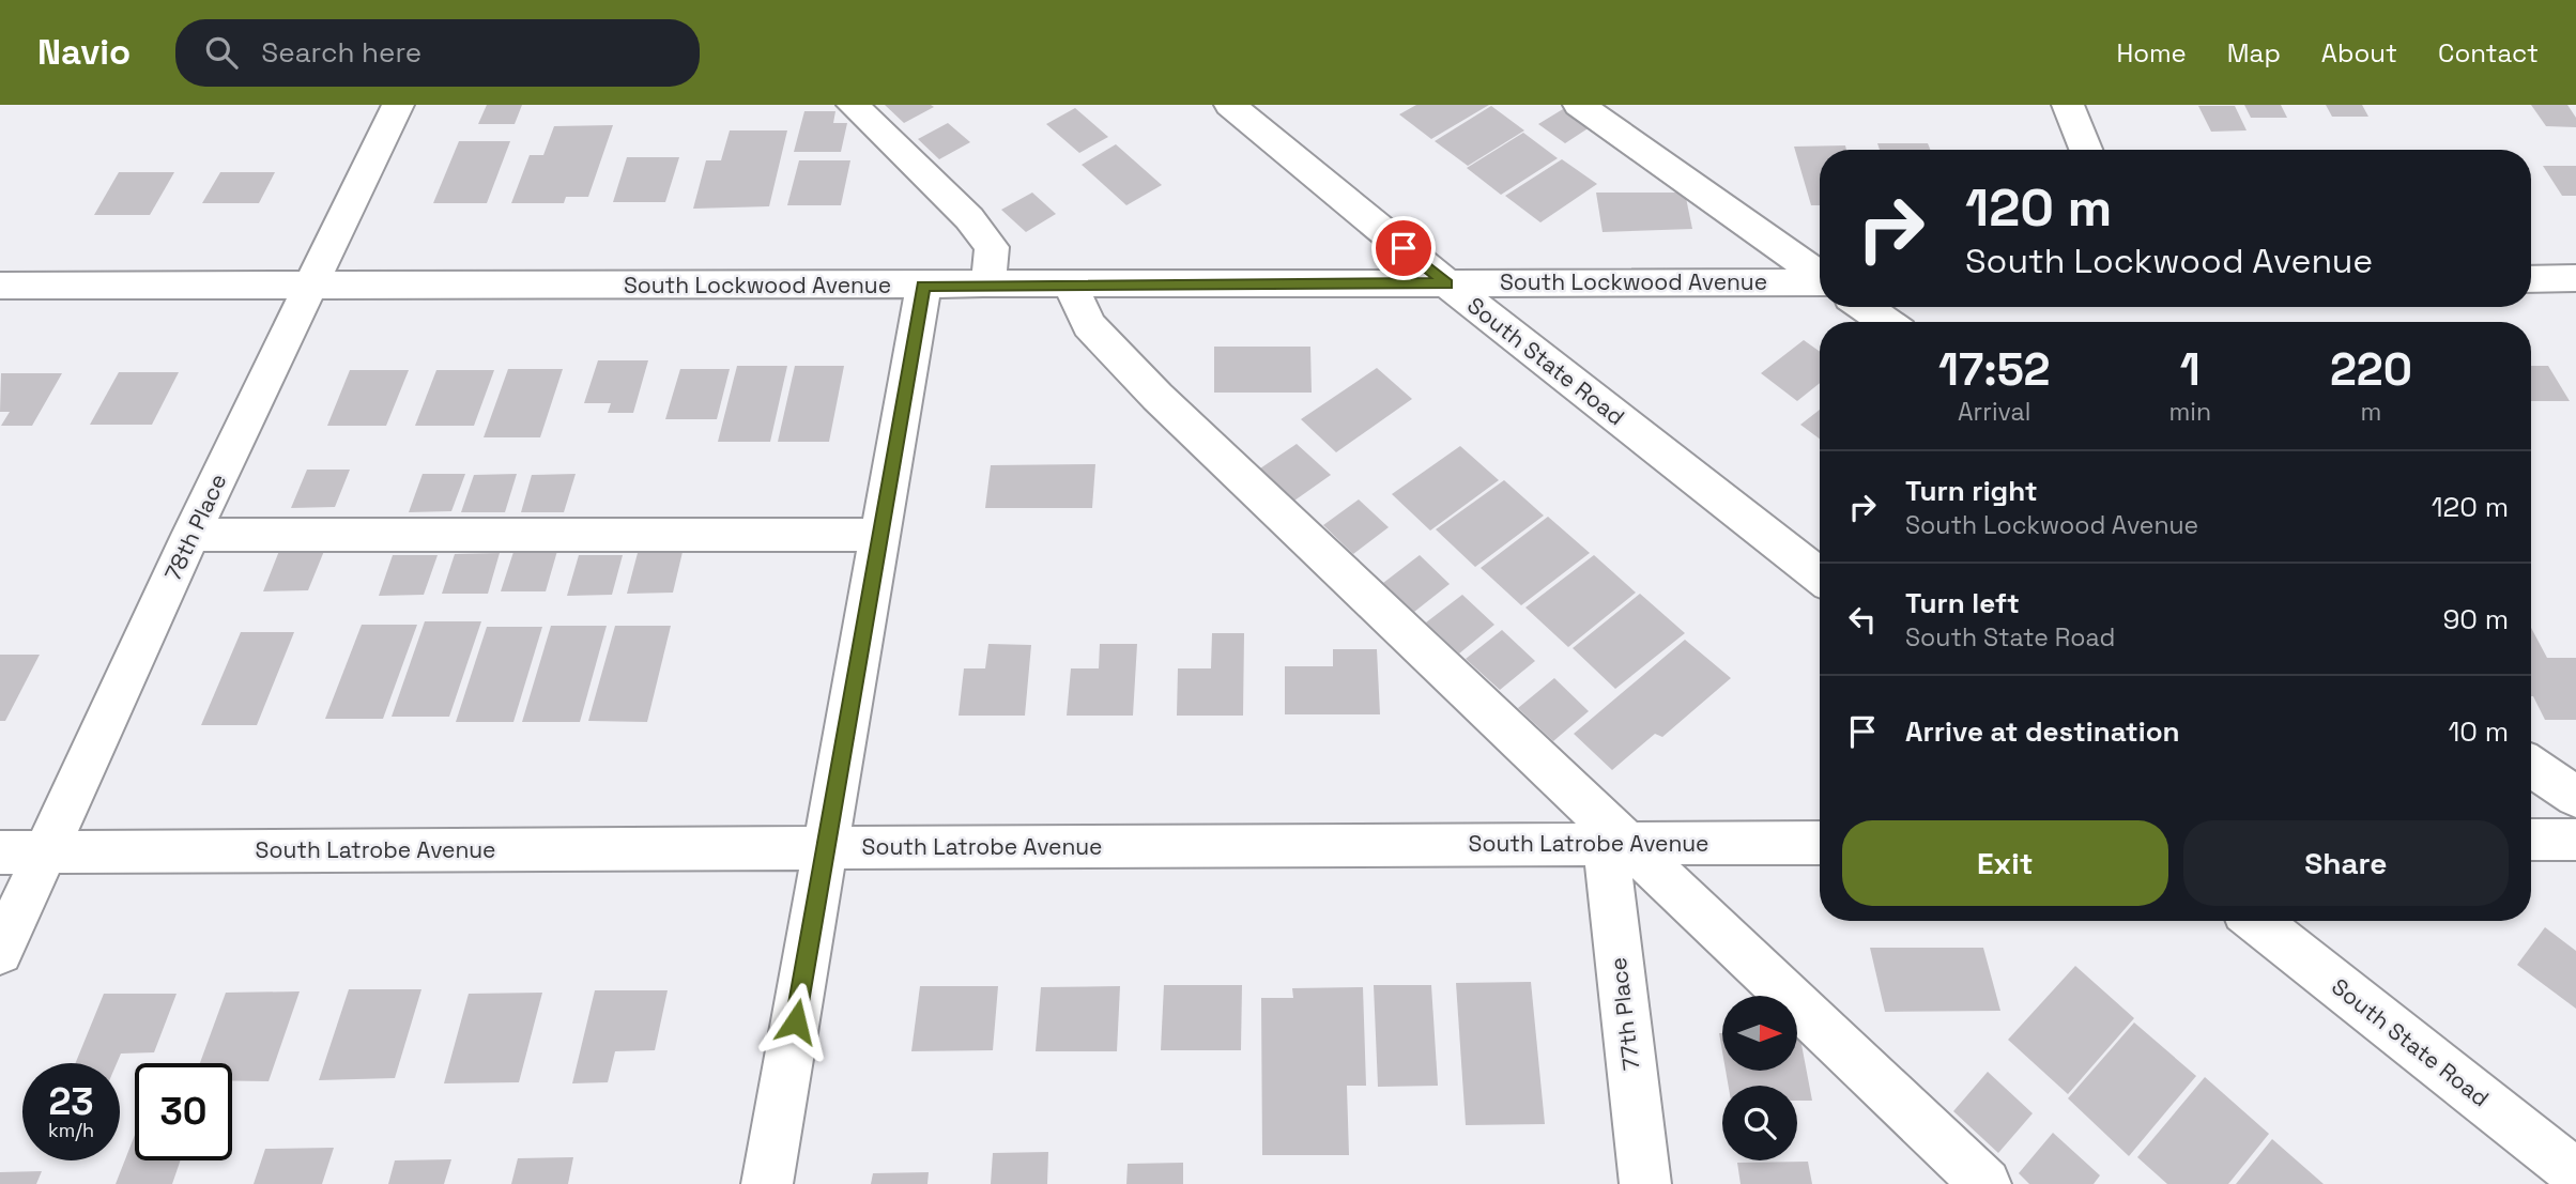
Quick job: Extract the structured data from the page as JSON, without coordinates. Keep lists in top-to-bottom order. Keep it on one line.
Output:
{"streets":{"street":["South Lockwood Avenue","South State Road","78th Place","South Latrobe Avenue","77th Place"]},"crossings":[["South Lockwood Avenue","South State Road"],["South Lockwood Avenue","78th Place"],["78th Place","South Latrobe Avenue"],["South Latrobe Avenue","77th Place"]],"north":"right","page":{"header":"Navio","search":"Search here","nav":["Home","Map","About","Contact"],"turn":["120 m","South Lockwood Avenue"],"eta":["17:52","Arrival","1","min","220","m"],"list":[{"name":"Turn right","note":"South Lockwood Avenue","value":"120 m"},{"name":"Turn left","note":"South State Road","value":"90 m"},{"name":"Arrive at destination","value":"10 m"}],"buttons":["Exit","Share"],"speed":"23 km/h","limit":"30"}}
